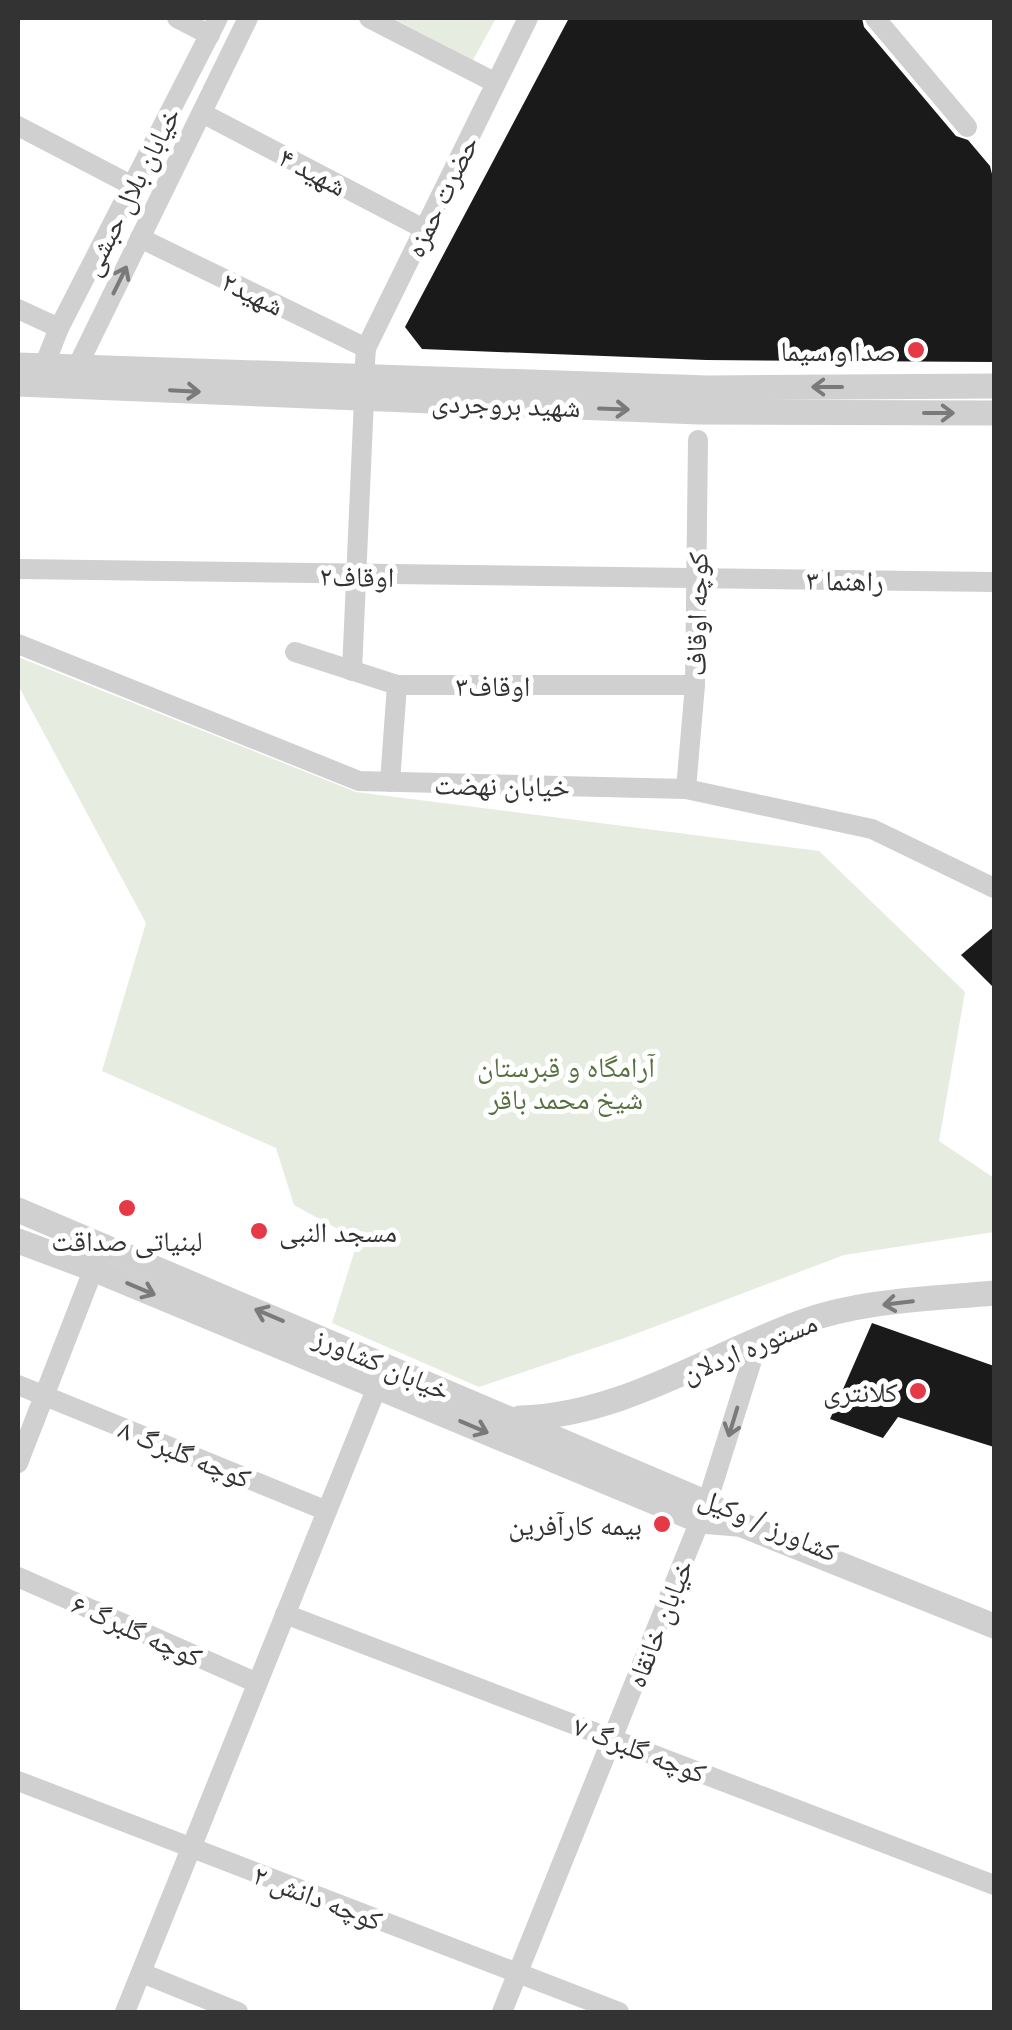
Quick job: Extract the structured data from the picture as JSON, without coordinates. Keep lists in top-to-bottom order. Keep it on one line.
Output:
{"streets":{"street":["شهید ۴","خیابان بلال حبشی","حضرت حمزه","شهید۲","شهید بروجردی","اوقاف۲","راهنما ۳","کوچه اوقاف","اوقاف۳","خیابان نهضت","مستوره اردلان","خیابان کشاورز","کوچه گلبرگ ۸","کشاورز / وکیل","خیابان خانقاه","کوچه گلبرگ ۶","کوچه گلبرگ ۷","کوچه دانش ۲"]},"crossings":[["شهید ۴","خیابان بلال حبشی"],["شهید ۴","حضرت حمزه"],["خیابان بلال حبشی","شهید۲"],["خیابان بلال حبشی","شهید بروجردی"],["حضرت حمزه","شهید۲"],["حضرت حمزه","شهید بروجردی"],["حضرت حمزه","اوقاف۲"],["حضرت حمزه","اوقاف۳"],["اوقاف۲","راهنما ۳"],["اوقاف۲","کوچه اوقاف"],["راهنما ۳","کوچه اوقاف"],["کوچه اوقاف","اوقاف۳"],["کوچه اوقاف","خیابان نهضت"],["مستوره اردلان","خیابان کشاورز"],["مستوره اردلان","کشاورز / وکیل"],["مستوره اردلان","خیابان خانقاه"],["خیابان کشاورز","کشاورز / وکیل"],["خیابان کشاورز","خیابان خانقاه"],["کشاورز / وکیل","خیابان خانقاه"],["خیابان خانقاه","کوچه گلبرگ ۷"],["خیابان خانقاه","کوچه دانش ۲"]],"one_way":["مستوره اردلان"],"parks":["آرامگاه و قبرستان شیخ محمد باقر"],"places":["صدا و سیما","لبنیاتی ‌صداقت","مسجد النبی","کلانتری","بیمه کارآفرین"]}
